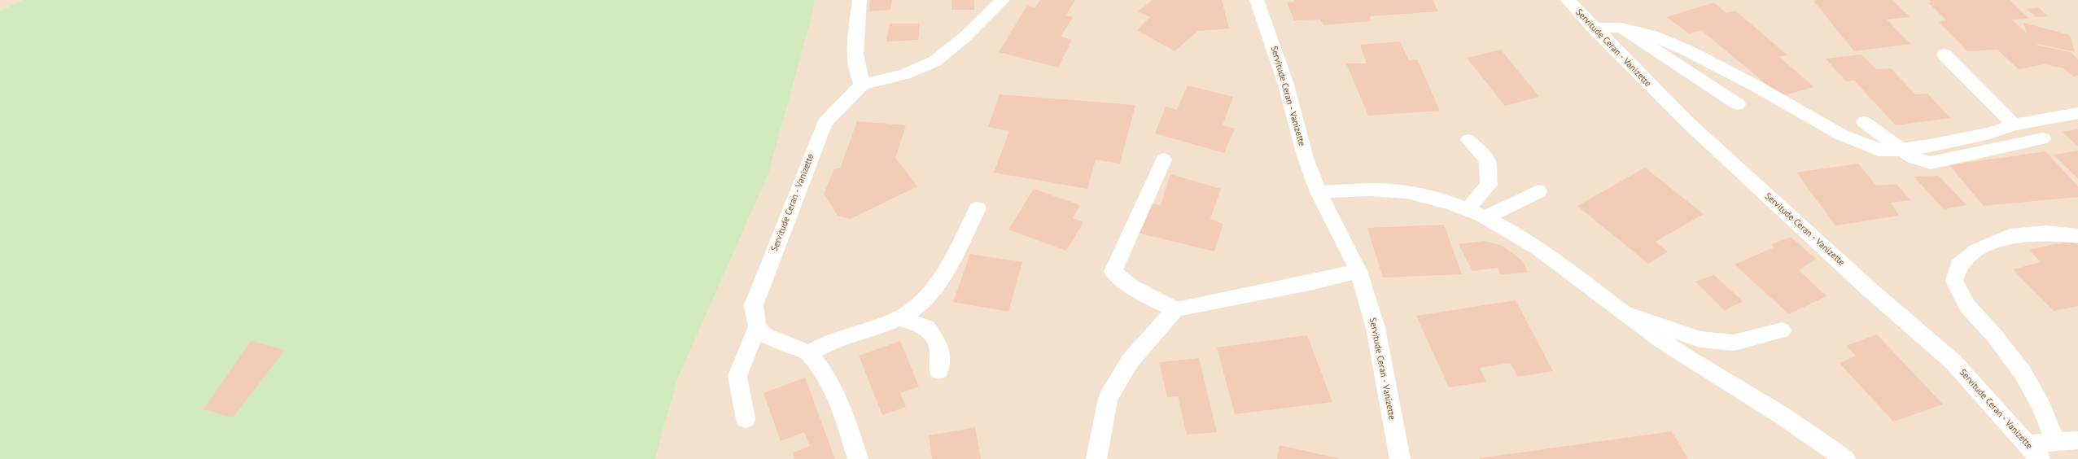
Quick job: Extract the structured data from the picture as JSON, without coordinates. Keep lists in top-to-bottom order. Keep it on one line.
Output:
{"streets":{"street":["Servitude Ceran - Vanizette"]}}
